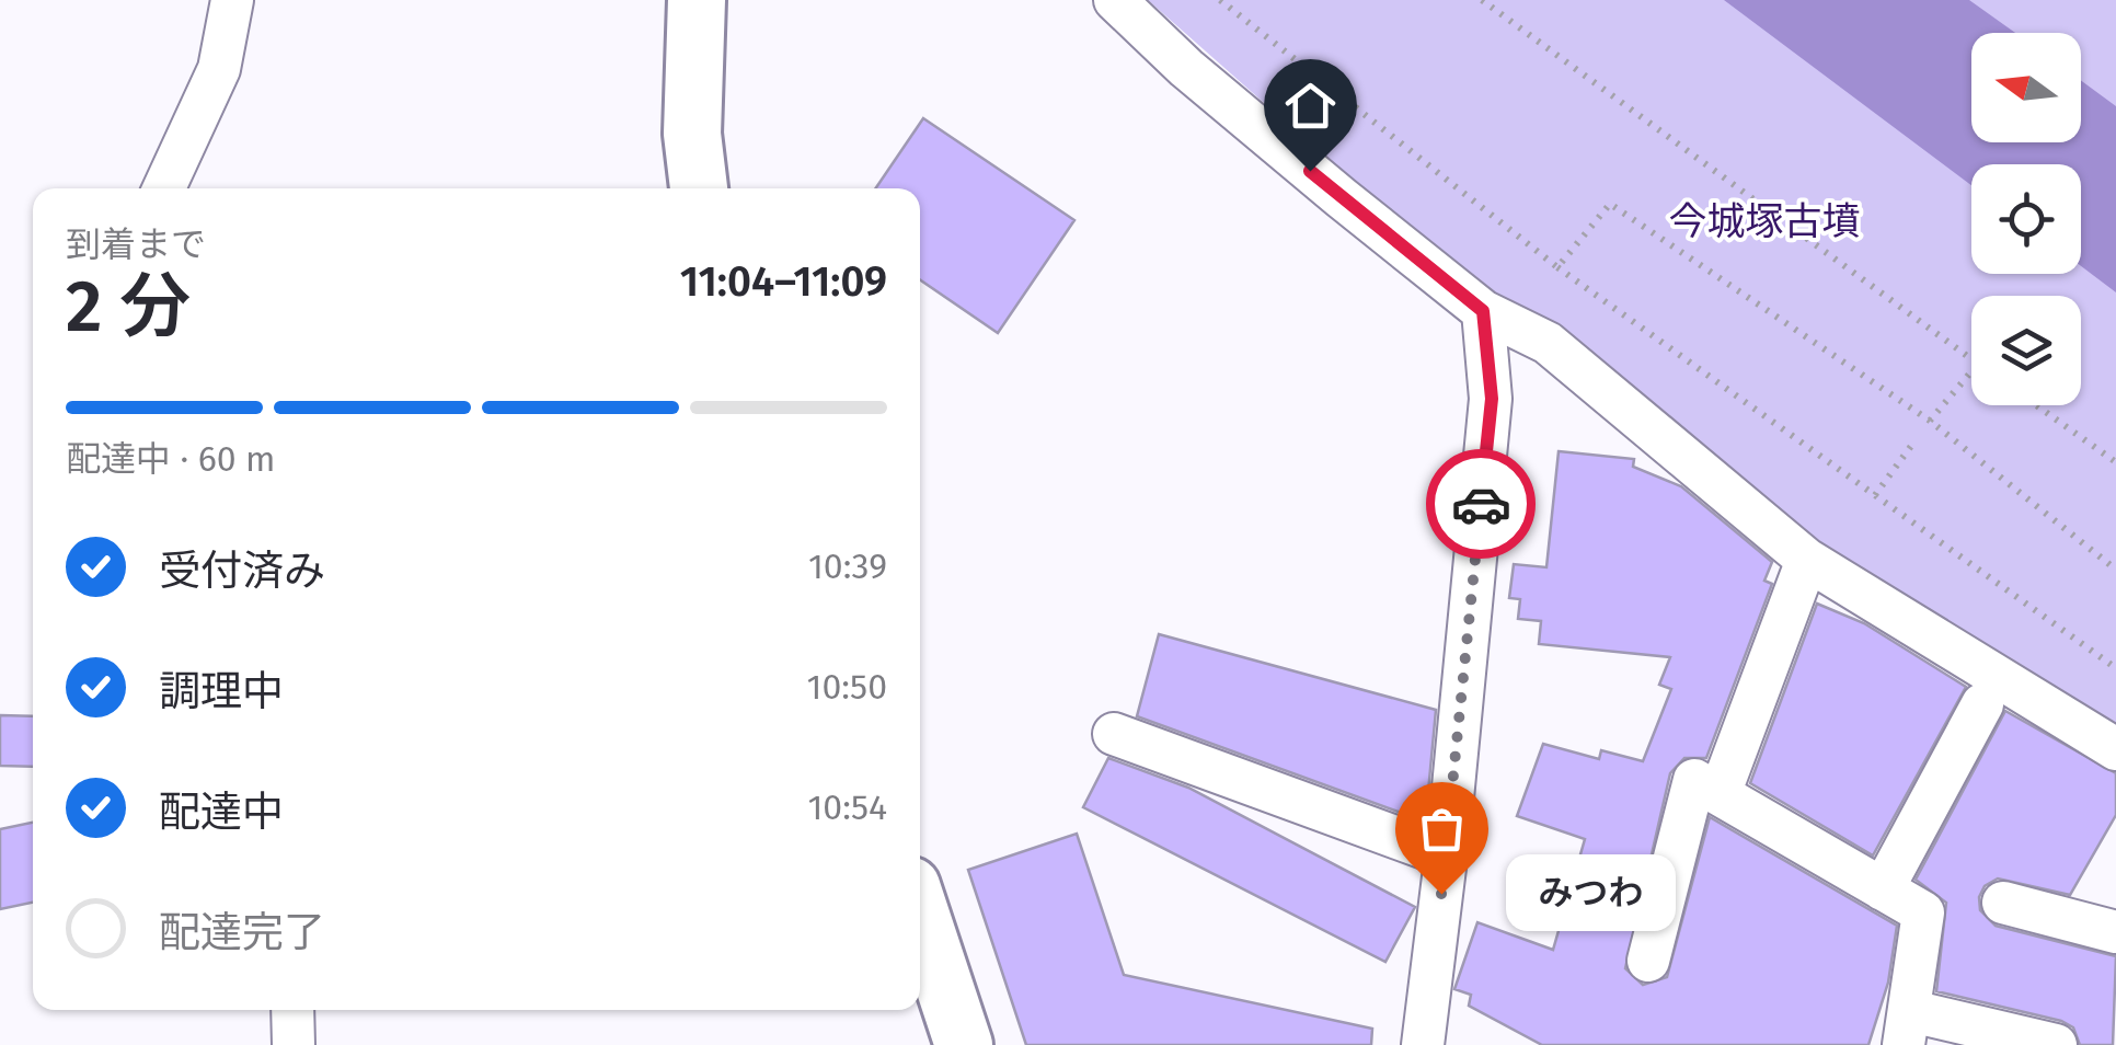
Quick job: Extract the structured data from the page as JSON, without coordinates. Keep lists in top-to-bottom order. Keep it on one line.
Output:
{"parks":["今城塚古墳"],"places":["みつわ"],"north":"left","page":{"heading":["2 分","到着まで","11:04–11:09"],"bar":"配達中 · 60 m","list":[["受付済み","10:39"],["調理中","10:50"],["配達中","10:54"],"配達完了"],"bubble":"みつわ"}}
